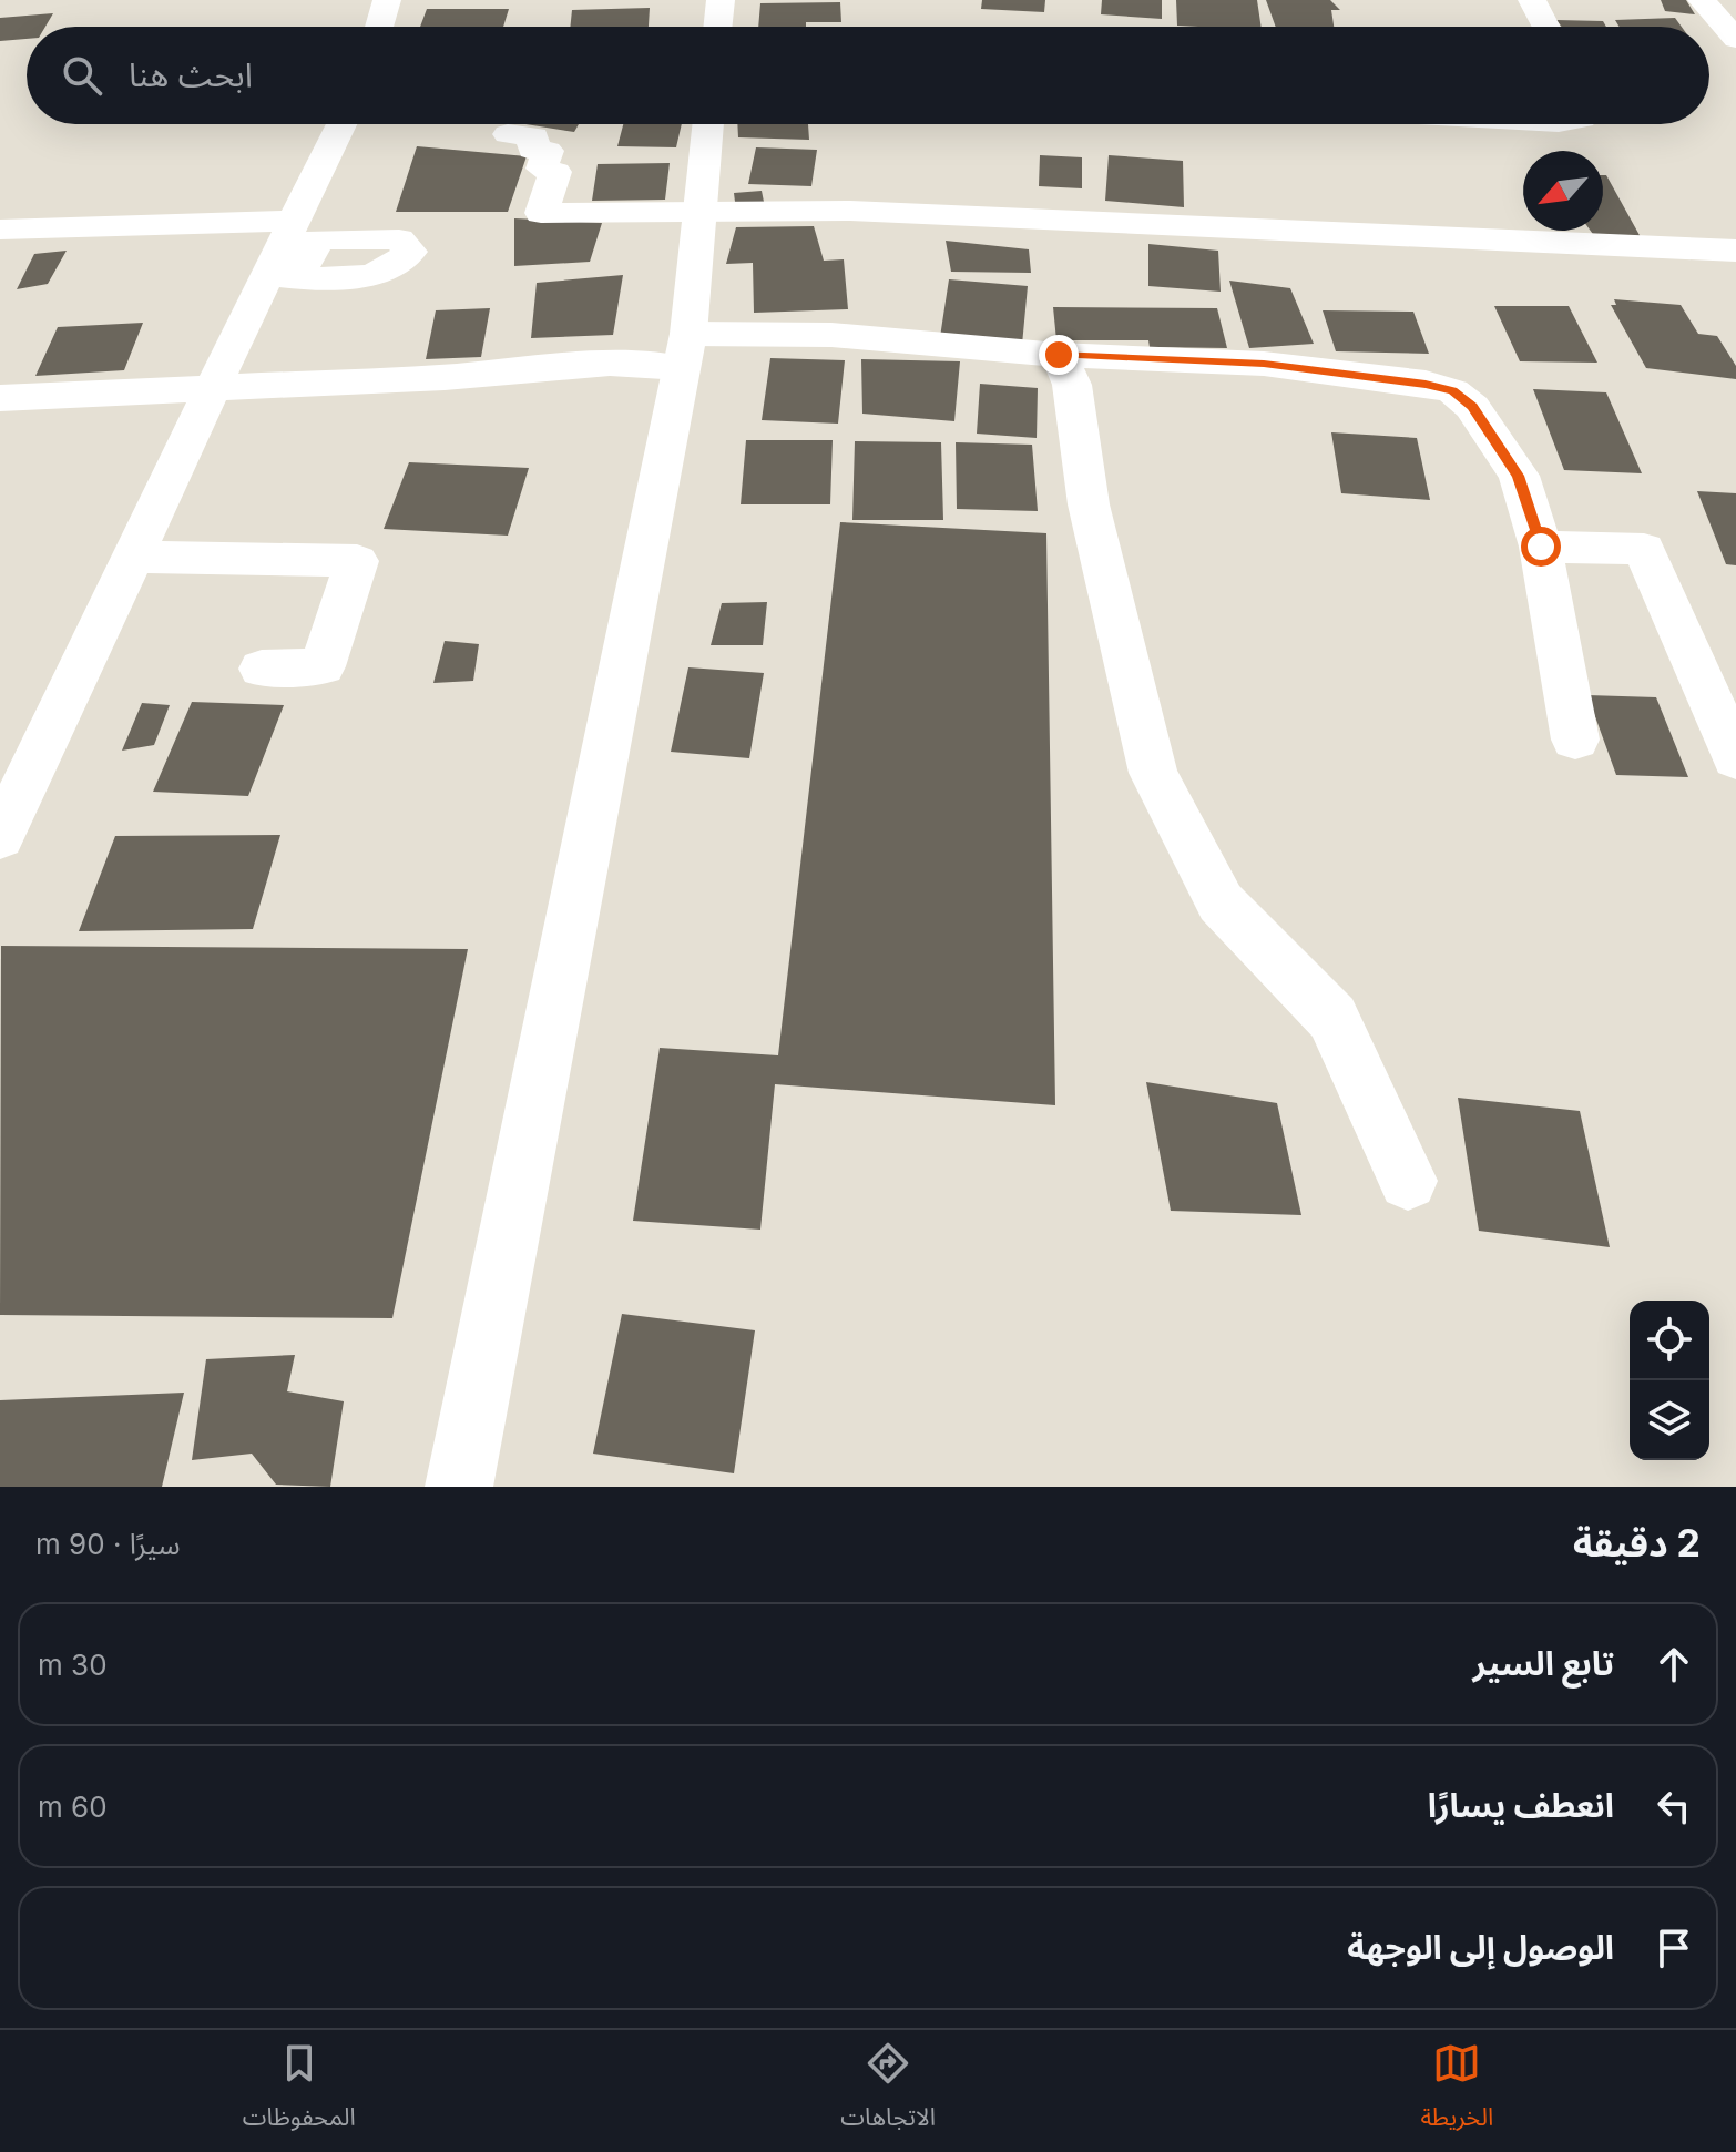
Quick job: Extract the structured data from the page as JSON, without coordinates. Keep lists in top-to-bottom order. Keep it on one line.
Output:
{"north":"bottom left","page":{"search":"ابحث هنا","heading":["2 دقيقة","سيرًا · 90 m"],"list":[["تابع السير","30 m"],["انعطف يسارًا","60 m"],"الوصول إلى الوجهة"],"nav":["الخريطة","الاتجاهات","المحفوظات"]}}
